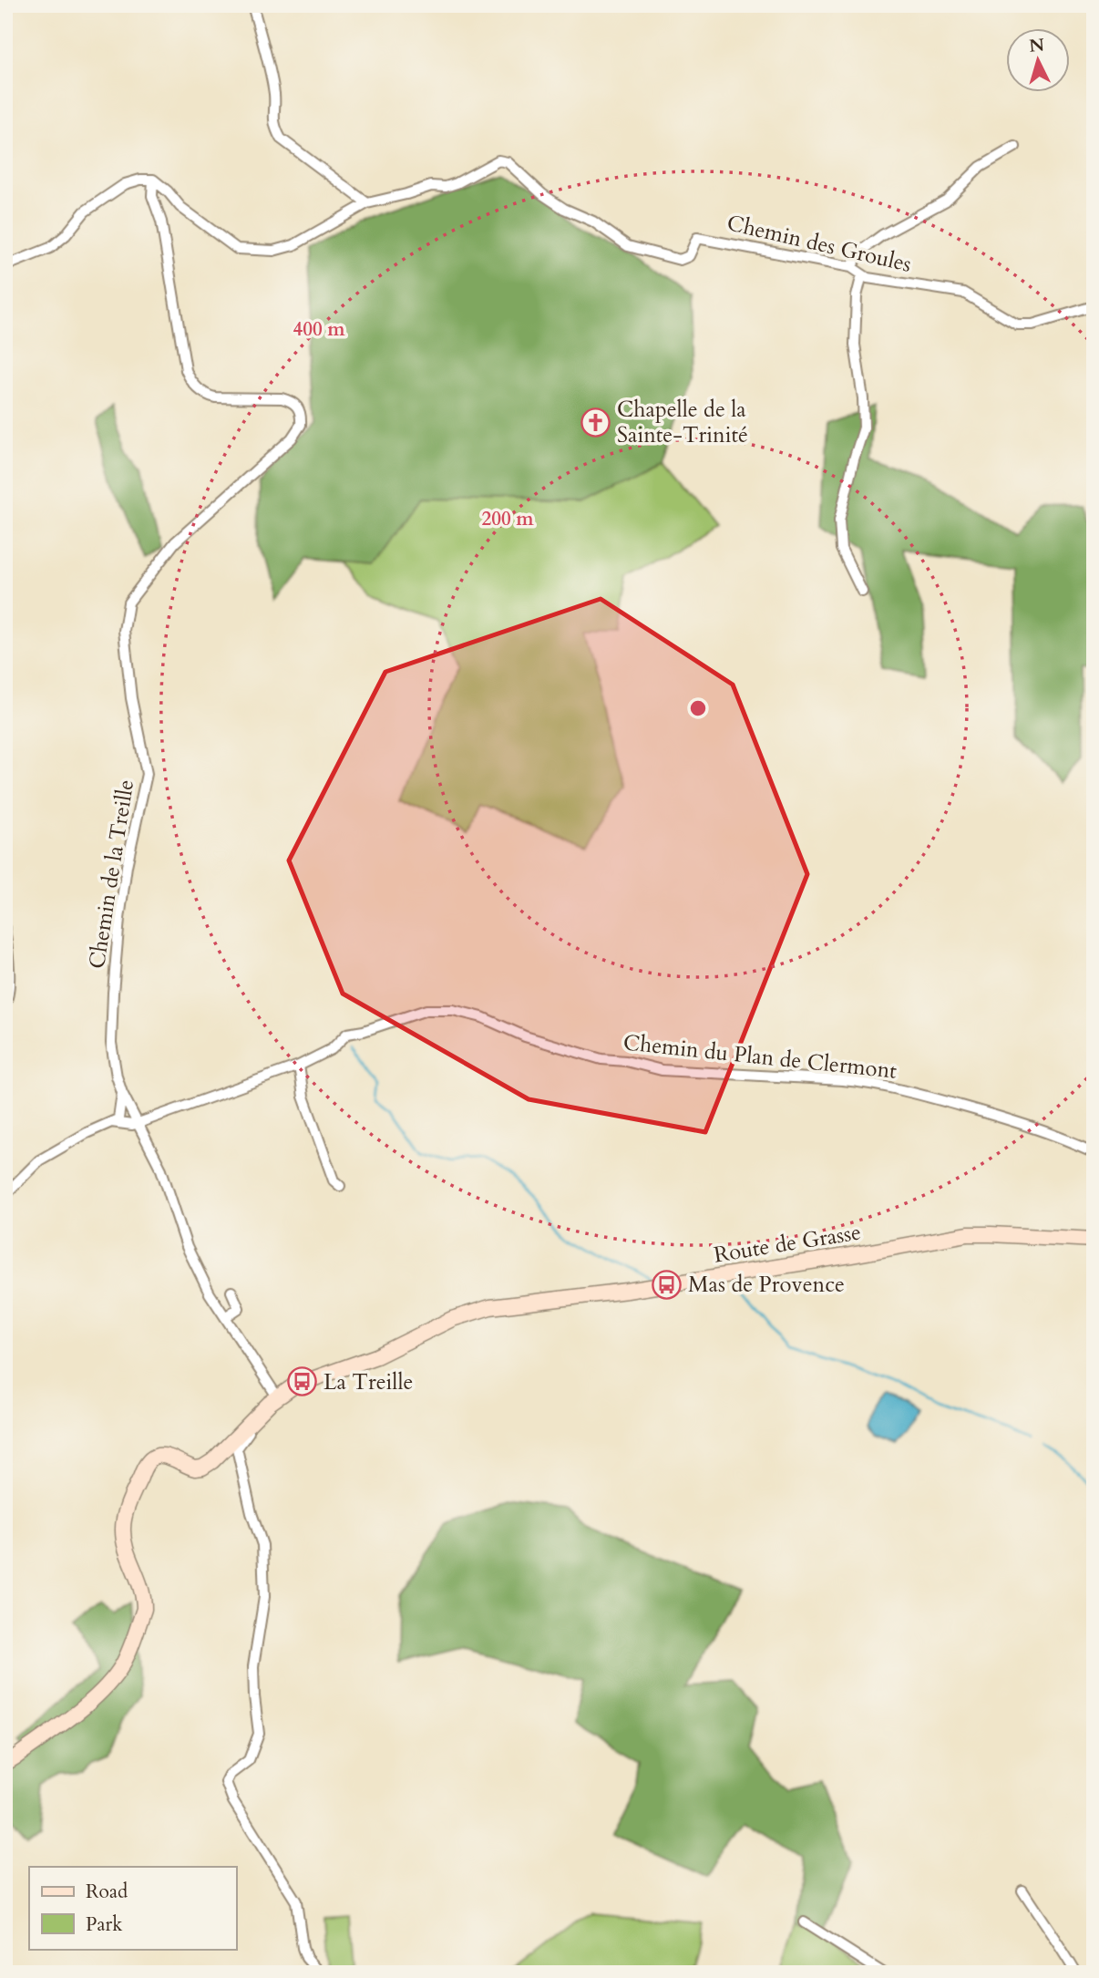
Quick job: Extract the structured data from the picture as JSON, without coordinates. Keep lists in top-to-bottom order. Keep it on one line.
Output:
{"streets":{"street":["Chemin des Groules","Chemin de la Treille","Chemin du Plan de Clermont","Route de Grasse"]},"crossings":[["Chemin des Groules","Chemin de la Treille"],["Chemin de la Treille","Chemin du Plan de Clermont"],["Chemin de la Treille","Route de Grasse"]],"places":{"church":["Chapelle de la Sainte-Trinité"],"bus stop":["Mas de Provence","La Treille"]},"legend":["Road","Park"],"north":"top","rings":["400 m","200 m"]}
